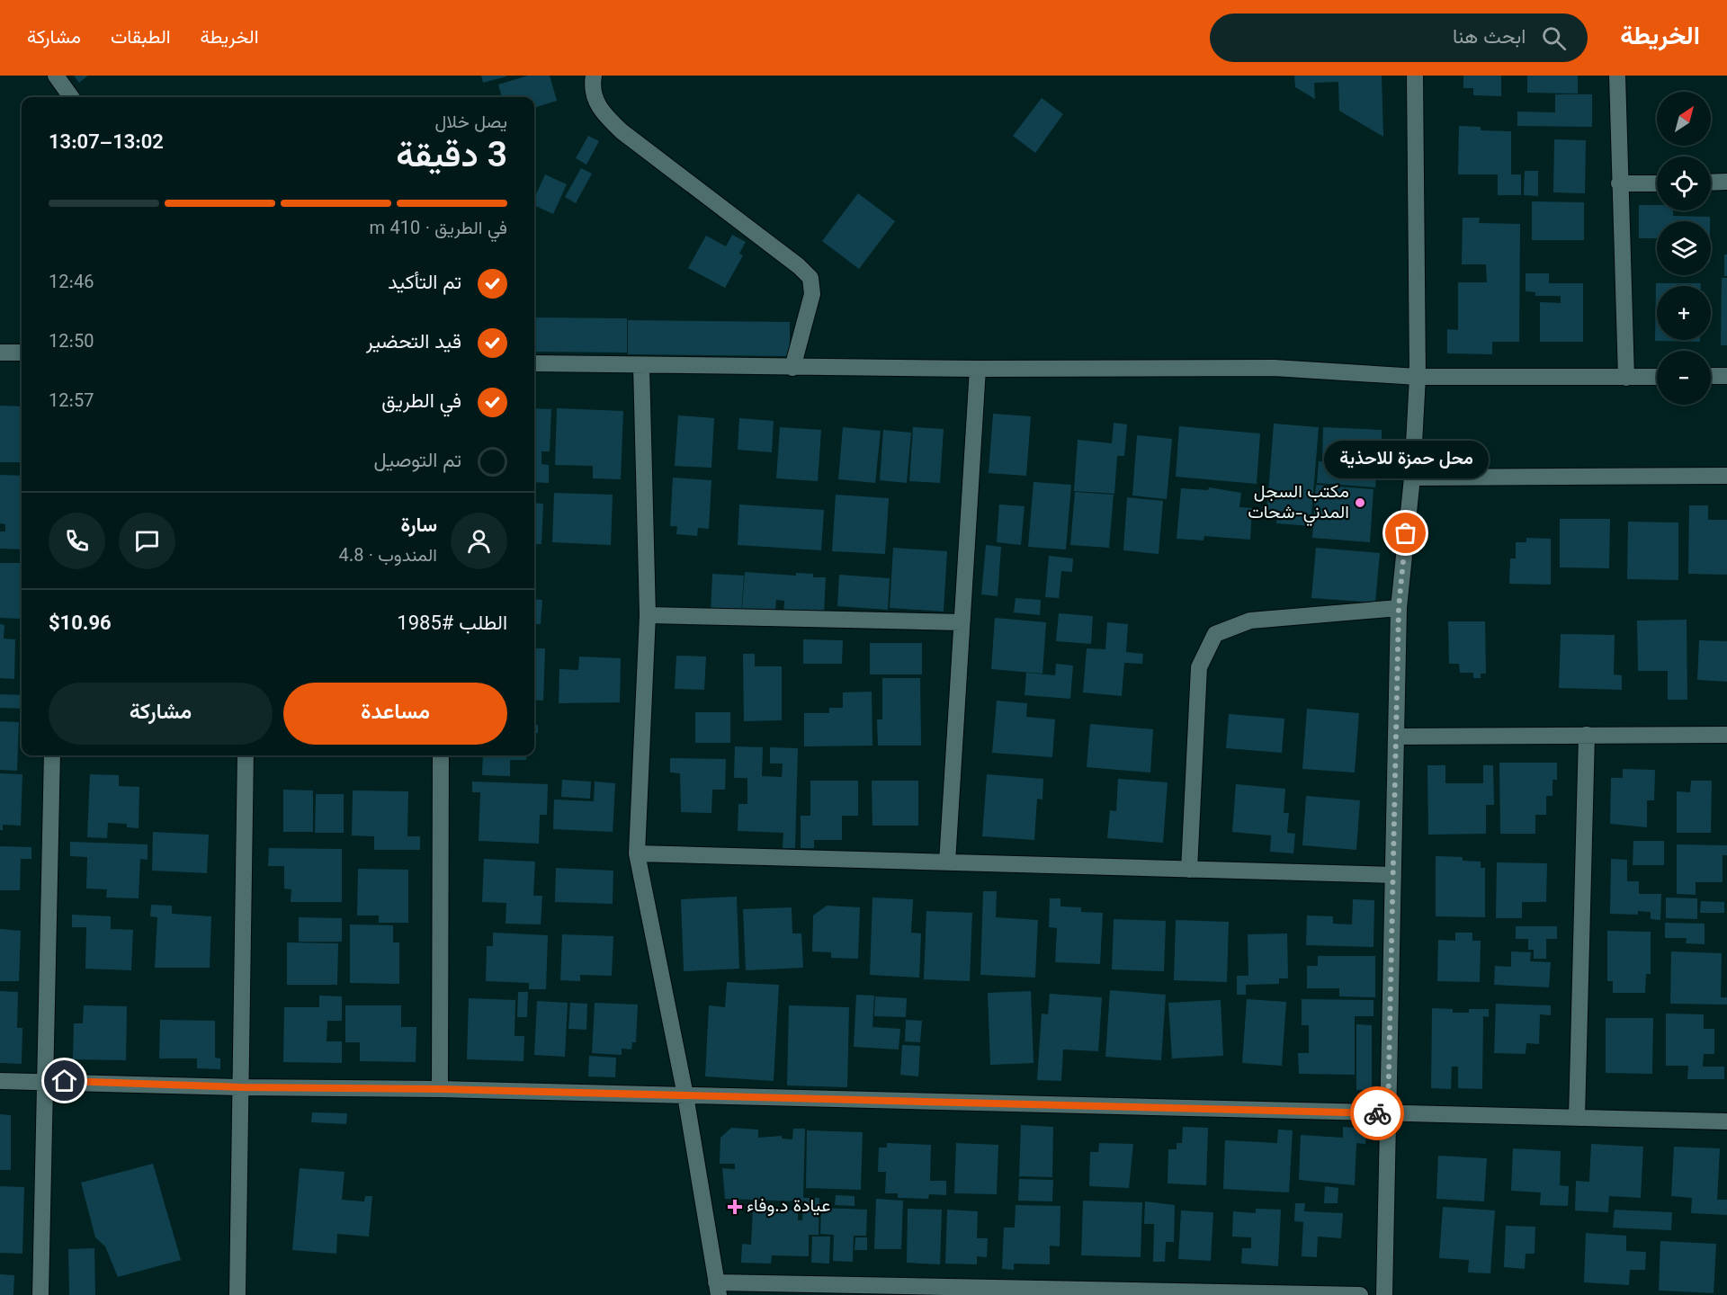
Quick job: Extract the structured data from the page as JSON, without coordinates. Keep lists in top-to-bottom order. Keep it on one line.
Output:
{"places":{"other":["مكتب السجل المدني-شحات","محل حمزة للاحذية"],"health":["عيادة د.وفاء"]},"north":"top right","page":{"header":"الخريطة","search":"ابحث هنا","nav":["الخريطة","الطبقات","مشاركة"],"map_buttons":["+","−"],"heading":["3 دقيقة","يصل خلال","13:02–13:07"],"panel":["سارة","المندوب · 4.8","الطلب #1985","$10.96"],"bar":"في الطريق · 410 m","list":[["تم التأكيد","12:46"],["قيد التحضير","12:50"],["في الطريق","12:57"],"تم التوصيل"],"bubble":"محل حمزة للاحذية","buttons":["مساعدة","مشاركة"]}}
